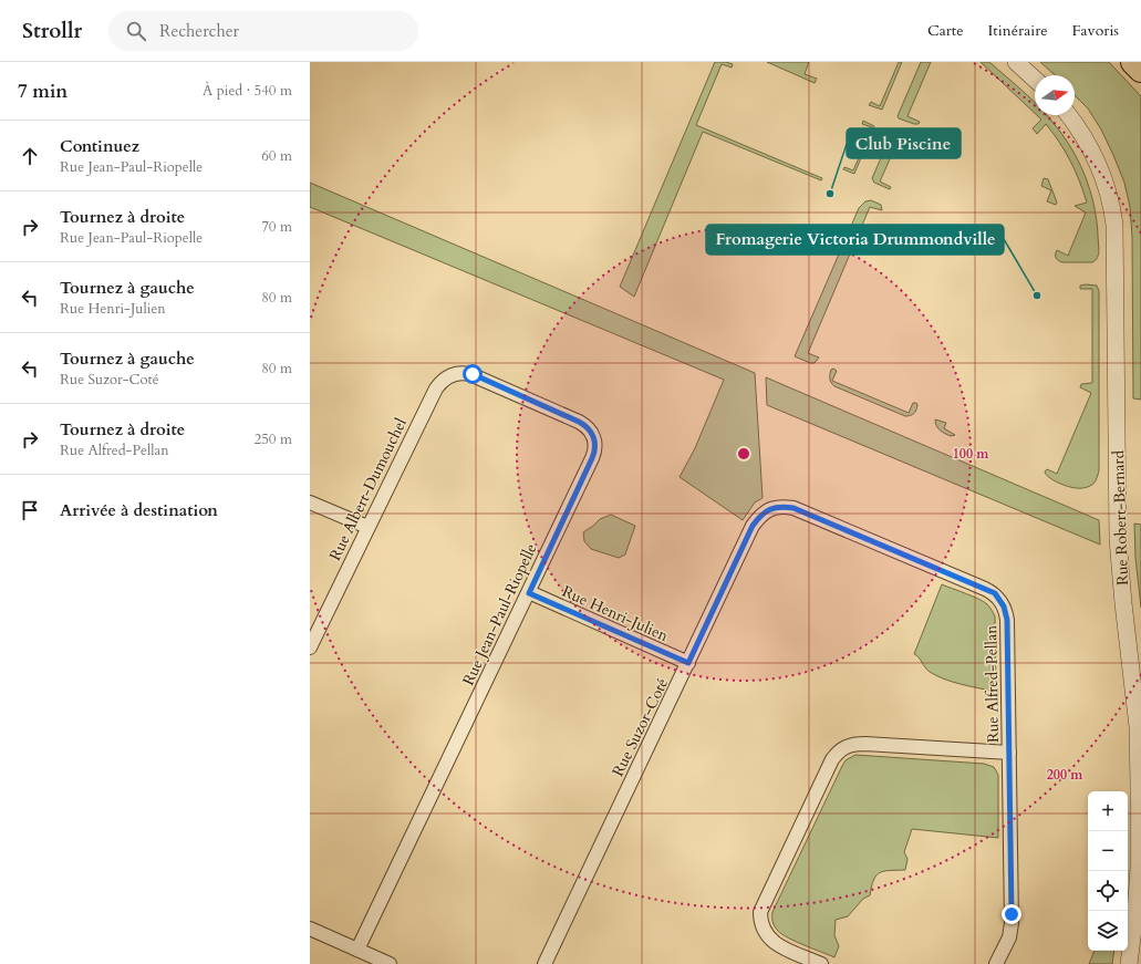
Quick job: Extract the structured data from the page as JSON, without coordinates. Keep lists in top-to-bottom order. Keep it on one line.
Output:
{"streets":{"street":["Rue Albert-Dumouchel","Rue Robert-Bernard","Rue Henri-Julien","Rue Jean-Paul-Riopelle","Rue Alfred-Pellan","Rue Suzor-Coté"]},"crossings":[["Rue Albert-Dumouchel","Rue Jean-Paul-Riopelle"],["Rue Henri-Julien","Rue Jean-Paul-Riopelle"],["Rue Henri-Julien","Rue Suzor-Coté"],["Rue Alfred-Pellan","Rue Suzor-Coté"]],"places":["Club Piscine","Fromagerie Victoria Drummondville"],"north":"right","page":{"header":"Strollr","search":"Rechercher","nav":["Carte","Itinéraire","Favoris"],"heading":["7 min","À pied · 540 m"],"list":[["Continuez","Rue Jean-Paul-Riopelle","60 m"],["Tournez à droite","Rue Jean-Paul-Riopelle","70 m"],["Tournez à gauche","Rue Henri-Julien","80 m"],["Tournez à gauche","Rue Suzor-Coté","80 m"],["Tournez à droite","Rue Alfred-Pellan","250 m"],"Arrivée à destination"],"map_buttons":["+","−"]},"rings":["100 m","200 m"]}
